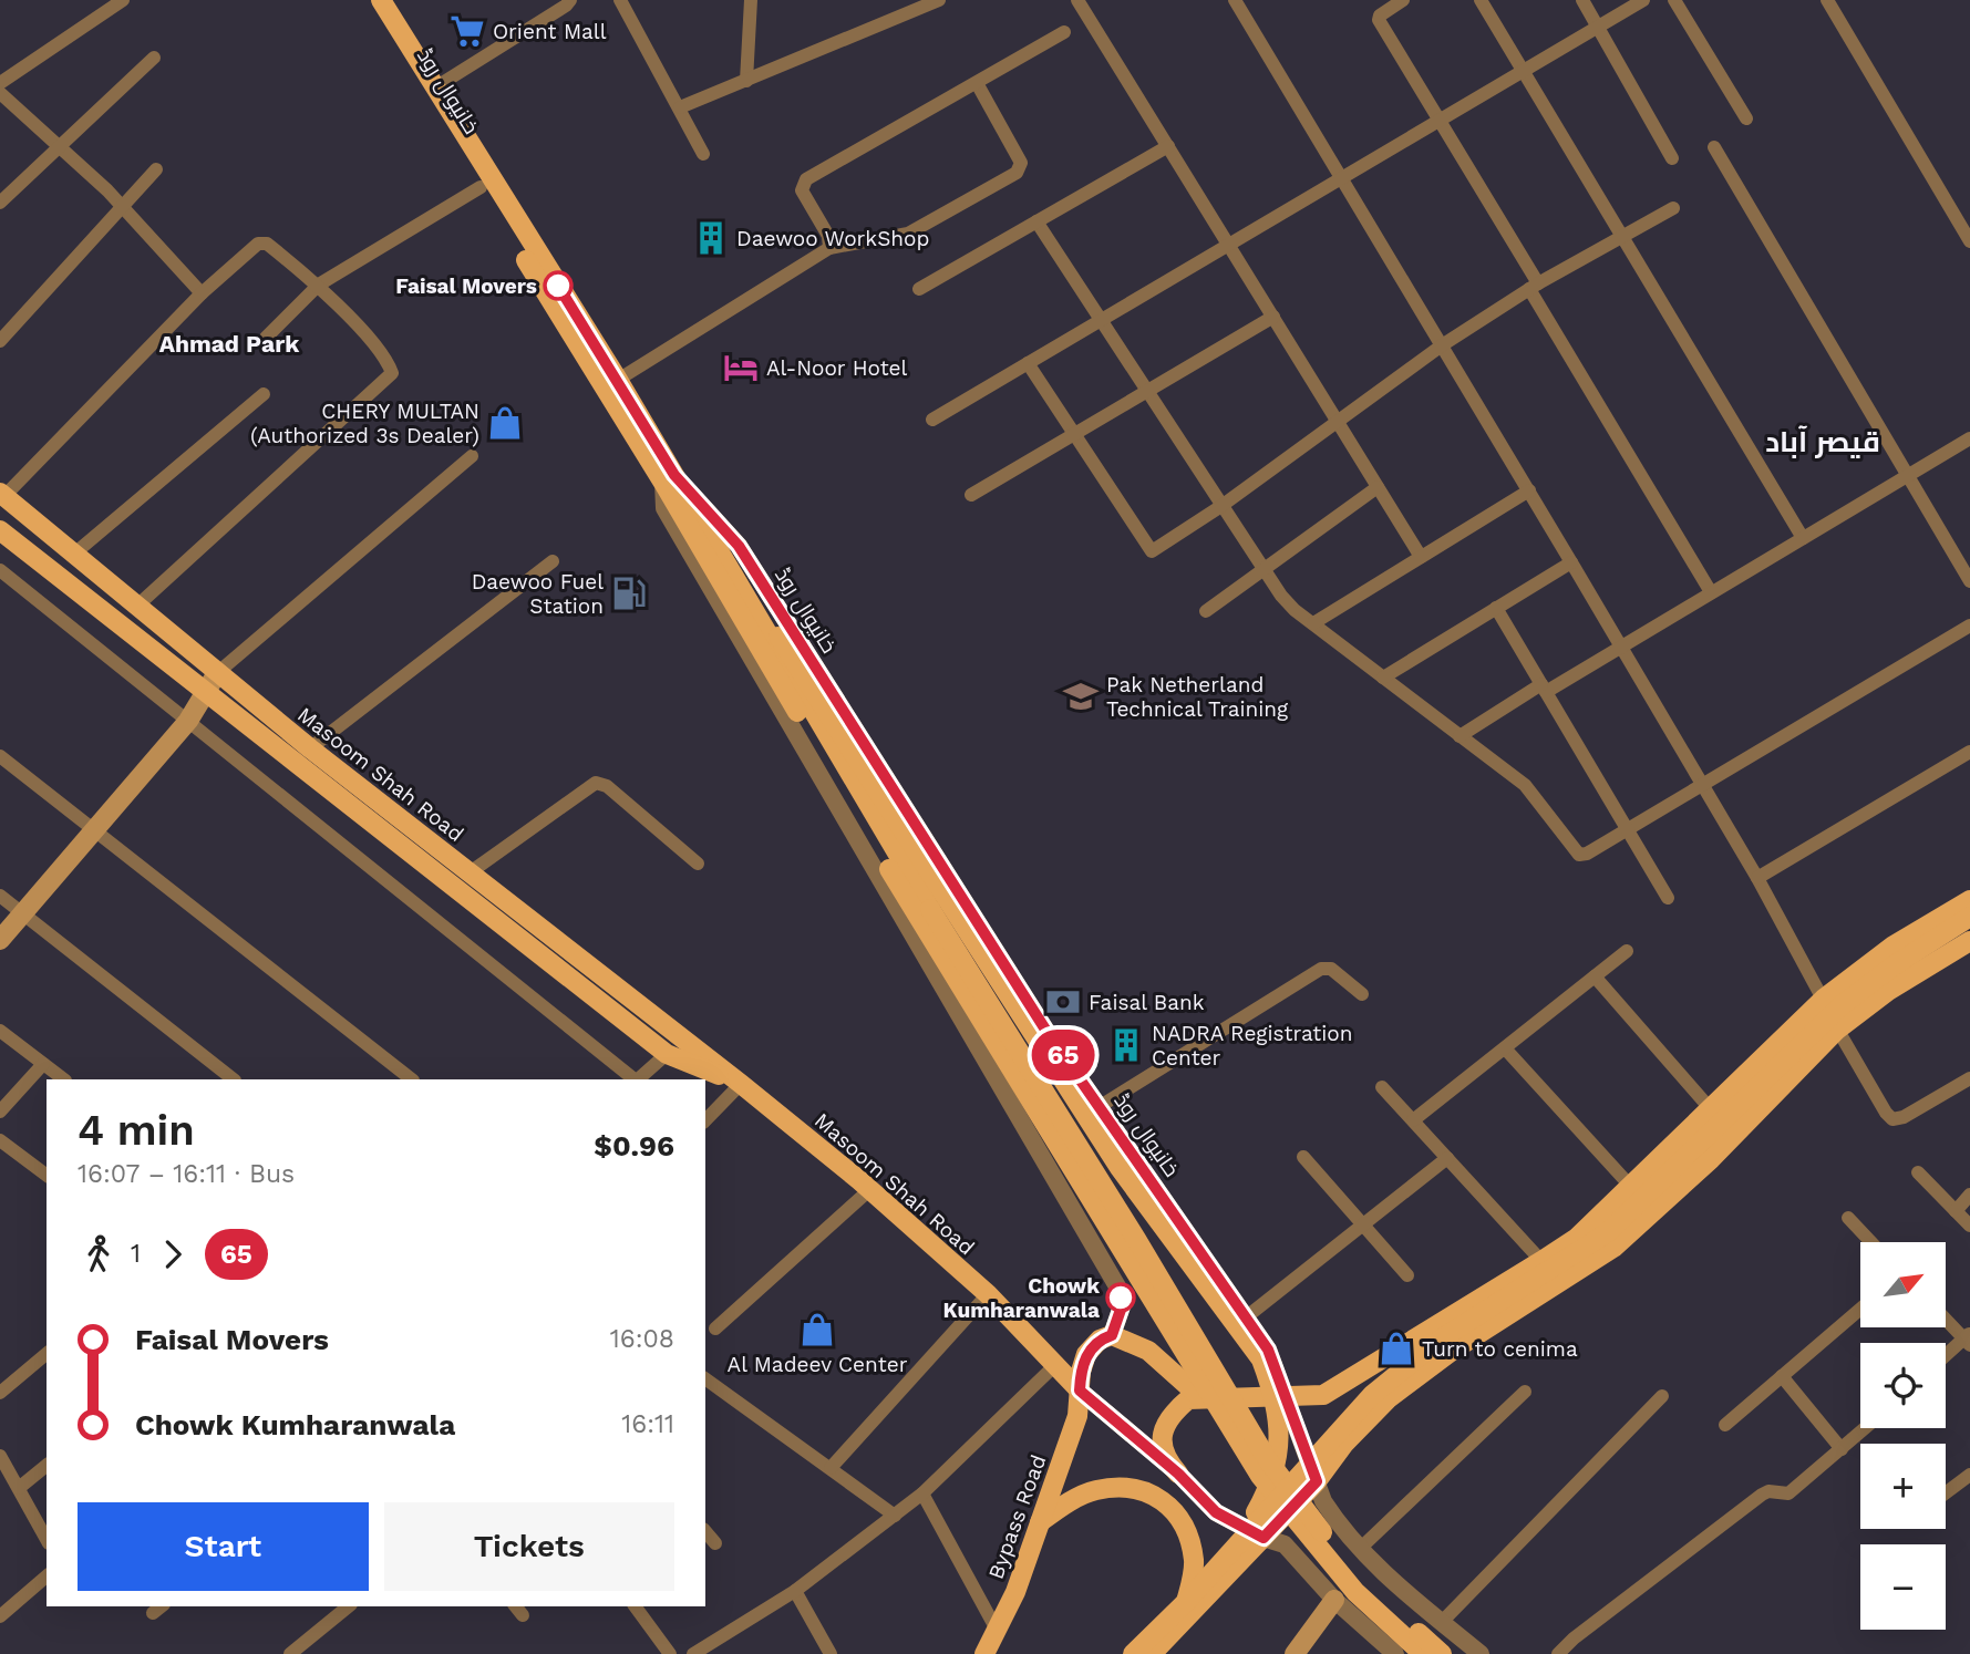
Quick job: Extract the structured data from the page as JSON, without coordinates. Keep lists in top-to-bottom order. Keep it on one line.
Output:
{"streets":{"main road":["خانیوال روڈ","Masoom Shah Road","Bypass Road"]},"crossings":[["Masoom Shah Road","Bypass Road"]],"districts":["Ahmad Park","قیصر آباد"],"places":{"supermarket":["Orient Mall"],"building":["Daewoo WorkShop","NADRA Registration Center"],"other":["Faisal Movers","Chowk Kumharanwala"],"hotel":["Al-Noor Hotel"],"shop":["CHERY MULTAN (Authorized 3s Dealer)","Al Madeev Center","Turn to cenima"],"fuel station":["Daewoo Fuel Station"],"school or university":["Pak Netherland Technical Training"],"bank":["Faisal Bank"]},"lines":["bus line 65"],"north":"top right","page":{"on_map":"65","heading":["4 min","16:07 – 16:11 · Bus","$0.96"],"legs":["1","65"],"map_buttons":["+","−"],"list":[{"name":"Faisal Movers","value":"16:08"},{"name":"Chowk Kumharanwala","value":"16:11"}],"buttons":["Start","Tickets"]}}
